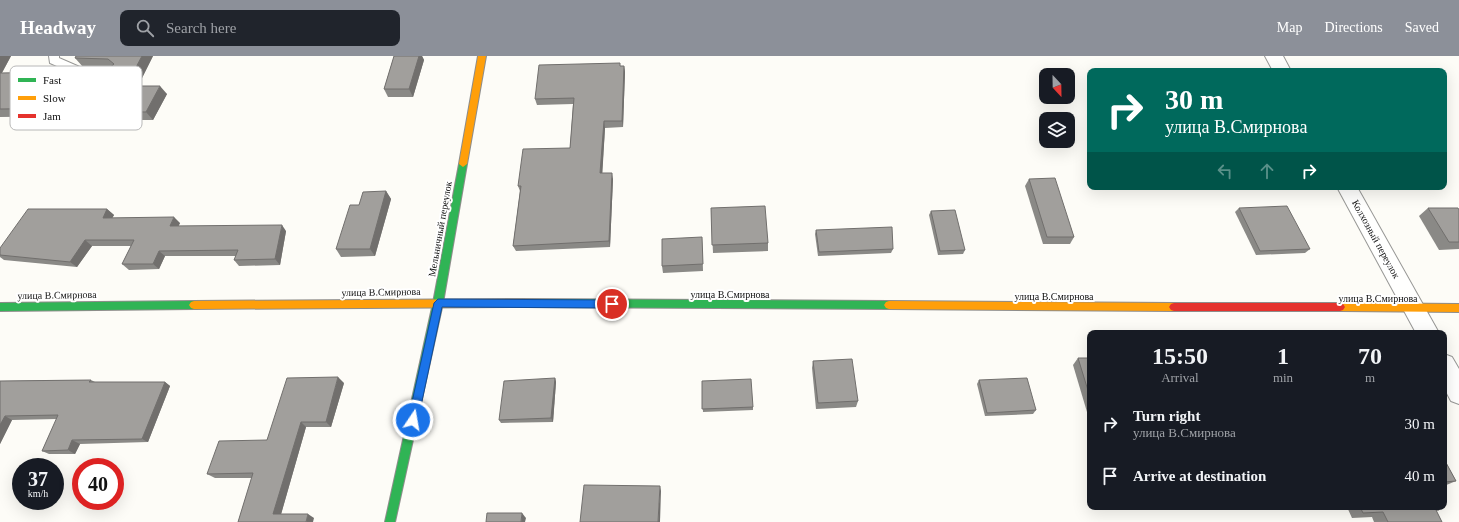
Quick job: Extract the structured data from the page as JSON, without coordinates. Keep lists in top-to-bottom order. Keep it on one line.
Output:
{"streets":{"street":["Мельничный переулок","Колхозный переулок","улица В.Смирнова"]},"crossings":[["Мельничный переулок","улица В.Смирнова"],["Колхозный переулок","улица В.Смирнова"]],"legend":["Fast","Slow","Jam"],"north":"bottom","page":{"header":"Headway","search":"Search here","nav":["Map","Directions","Saved"],"turn":["30 m","улица В.Смирнова"],"eta":["15:50","Arrival","1","min","70","m"],"list":[{"name":"Turn right","note":"улица В.Смирнова","value":"30 m"},{"name":"Arrive at destination","value":"40 m"}],"speed":"37 km/h","limit":"40"}}
